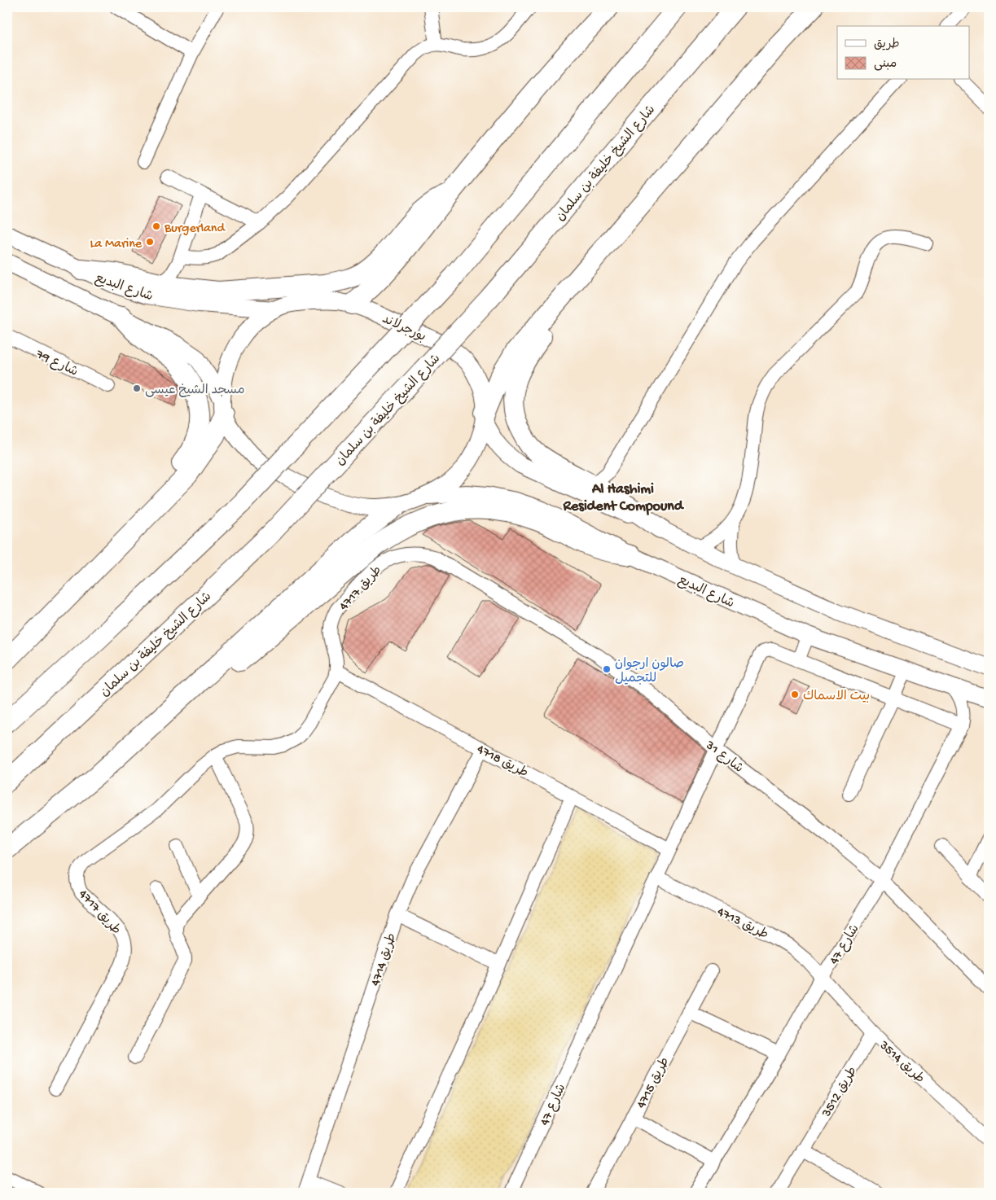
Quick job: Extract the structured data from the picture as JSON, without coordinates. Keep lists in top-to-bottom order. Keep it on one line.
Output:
{"streets":{"highway":["شارع الشيخ خليفة بن سلمان"],"main road":["شارع البديع","بورجرلاند"],"street":["شارع 79","طريق 4717","شارع 31","طريق 4718","طريق 4713","شارع 47","طريق 4714","طريق 3514","طريق 4715","طريق 3512"]},"crossings":[["شارع البديع","بورجرلاند"],["شارع البديع","شارع 47"],["طريق 4717","شارع 31"],["طريق 4717","طريق 4718"],["شارع 31","شارع 47"],["طريق 4718","شارع 47"],["طريق 4718","طريق 4714"],["طريق 4713","شارع 47"],["طريق 4713","طريق 3514"],["شارع 47","طريق 3514"],["طريق 3514","طريق 3512"]],"districts":["Al Hashimi Resident Compound"],"places":["Burgerland","La Marine","مسجد الشيخ عيسى","صالون ارجوان للتجميل","بيت الاسماك"],"legend":["طريق","مبنى"]}
